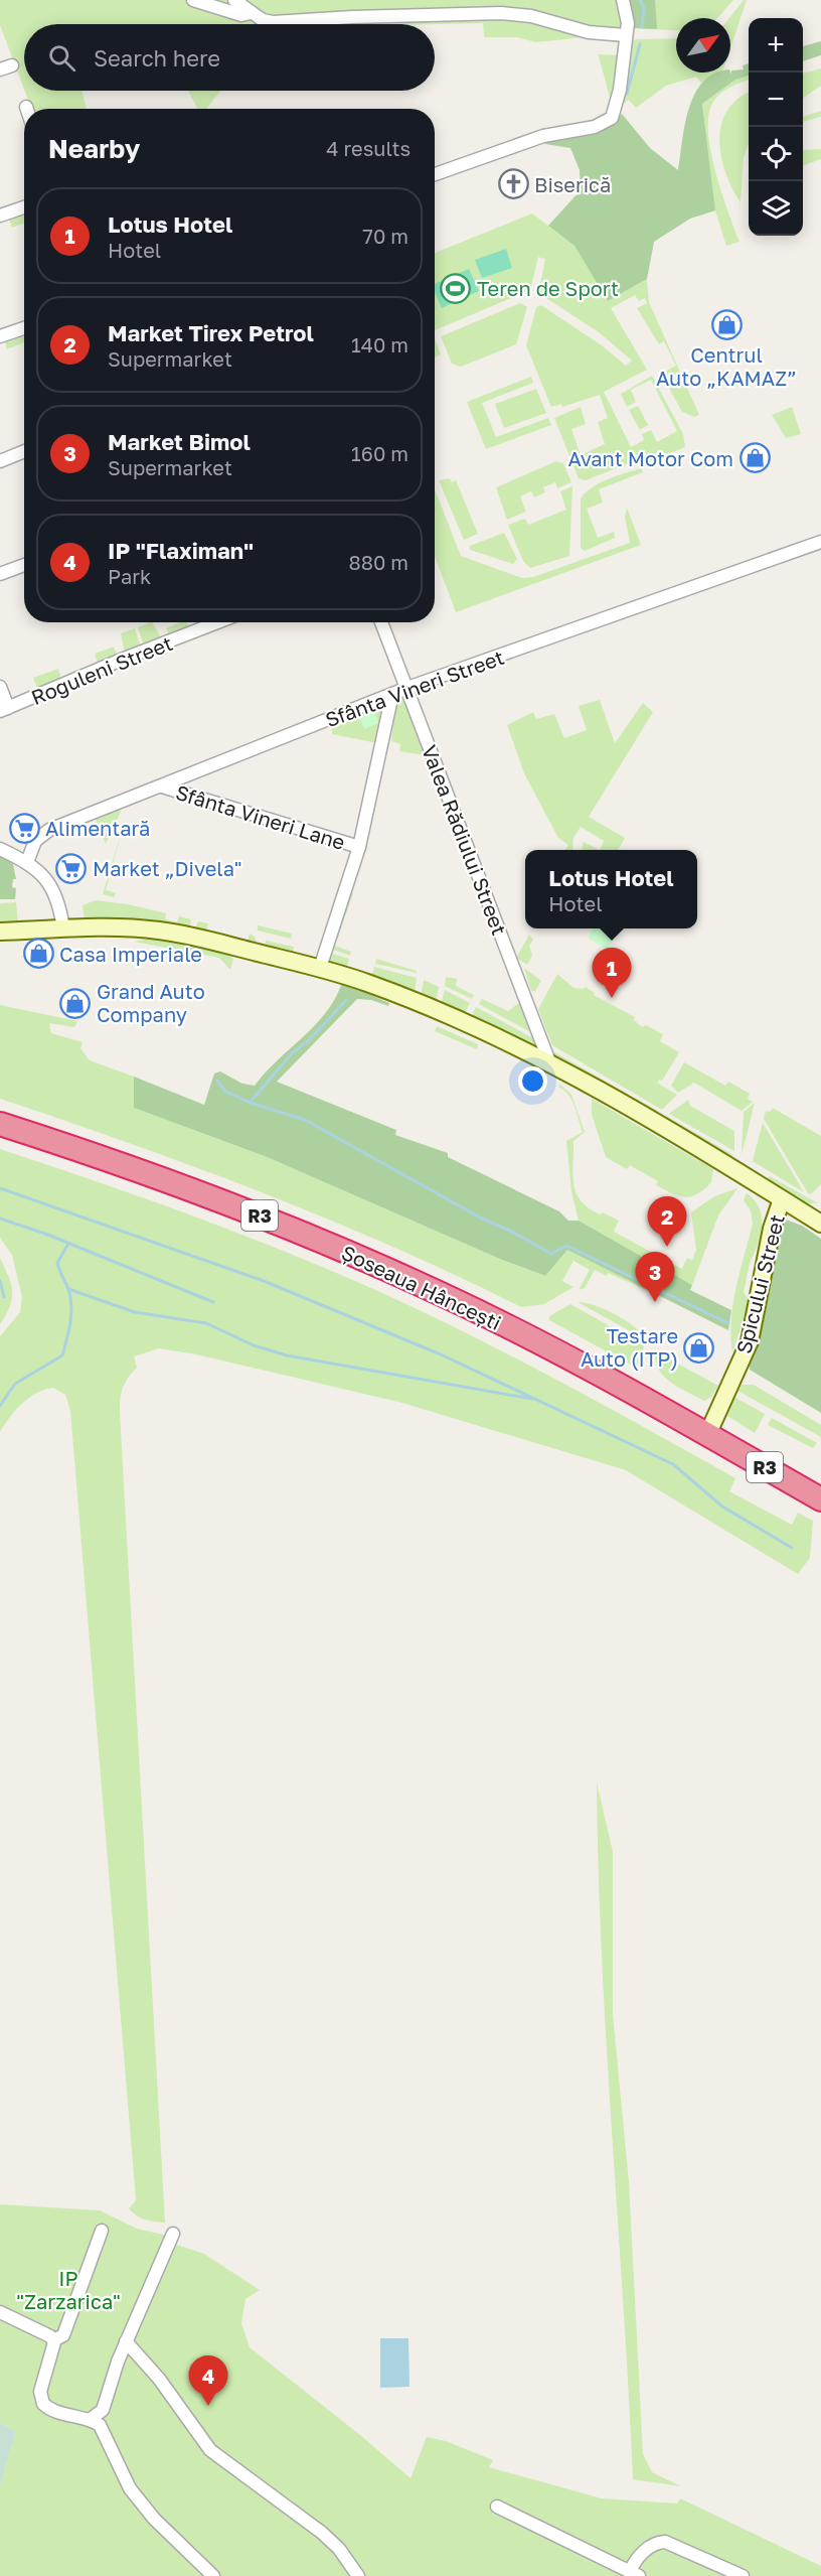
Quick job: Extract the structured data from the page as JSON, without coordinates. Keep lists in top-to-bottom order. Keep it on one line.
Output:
{"streets":{"highway":["R3","Șoseaua Hâncești"],"street":["Roguleni Street","Sfânta Vineri Street","Sfânta Vineri Lane","Valea Rădiului Street","Spicului Street"]},"crossings":[["Sfânta Vineri Street","Sfânta Vineri Lane"],["Sfânta Vineri Street","Valea Rădiului Street"],["Spicului Street","Șoseaua Hâncești"]],"parks":["IP \"Zarzarica\""],"places":{"church":["Biserică"],"sports":["Teren de Sport"],"shop":["Centrul Auto „KAMAZ”","Avant Motor Com","Casa Imperiale","Grand Auto Company","Testare Auto (ITP)"],"supermarket":["Alimentară","Market „Divela\""]},"north":"top right","page":{"map_buttons":["+","−"],"search":"Search here","heading":["Nearby","4 results"],"list":[{"mark":"1","name":"Lotus Hotel","note":"Hotel","value":"70 m"},{"mark":"2","name":"Market Tirex Petrol","note":"Supermarket","value":"140 m"},{"mark":"3","name":"Market Bimol","note":"Supermarket","value":"160 m"},{"mark":"4","name":"IP \"Flaximan\"","note":"Park","value":"880 m"}],"popup":["Lotus Hotel","Hotel"],"pins":["1","2","3","4"]}}
